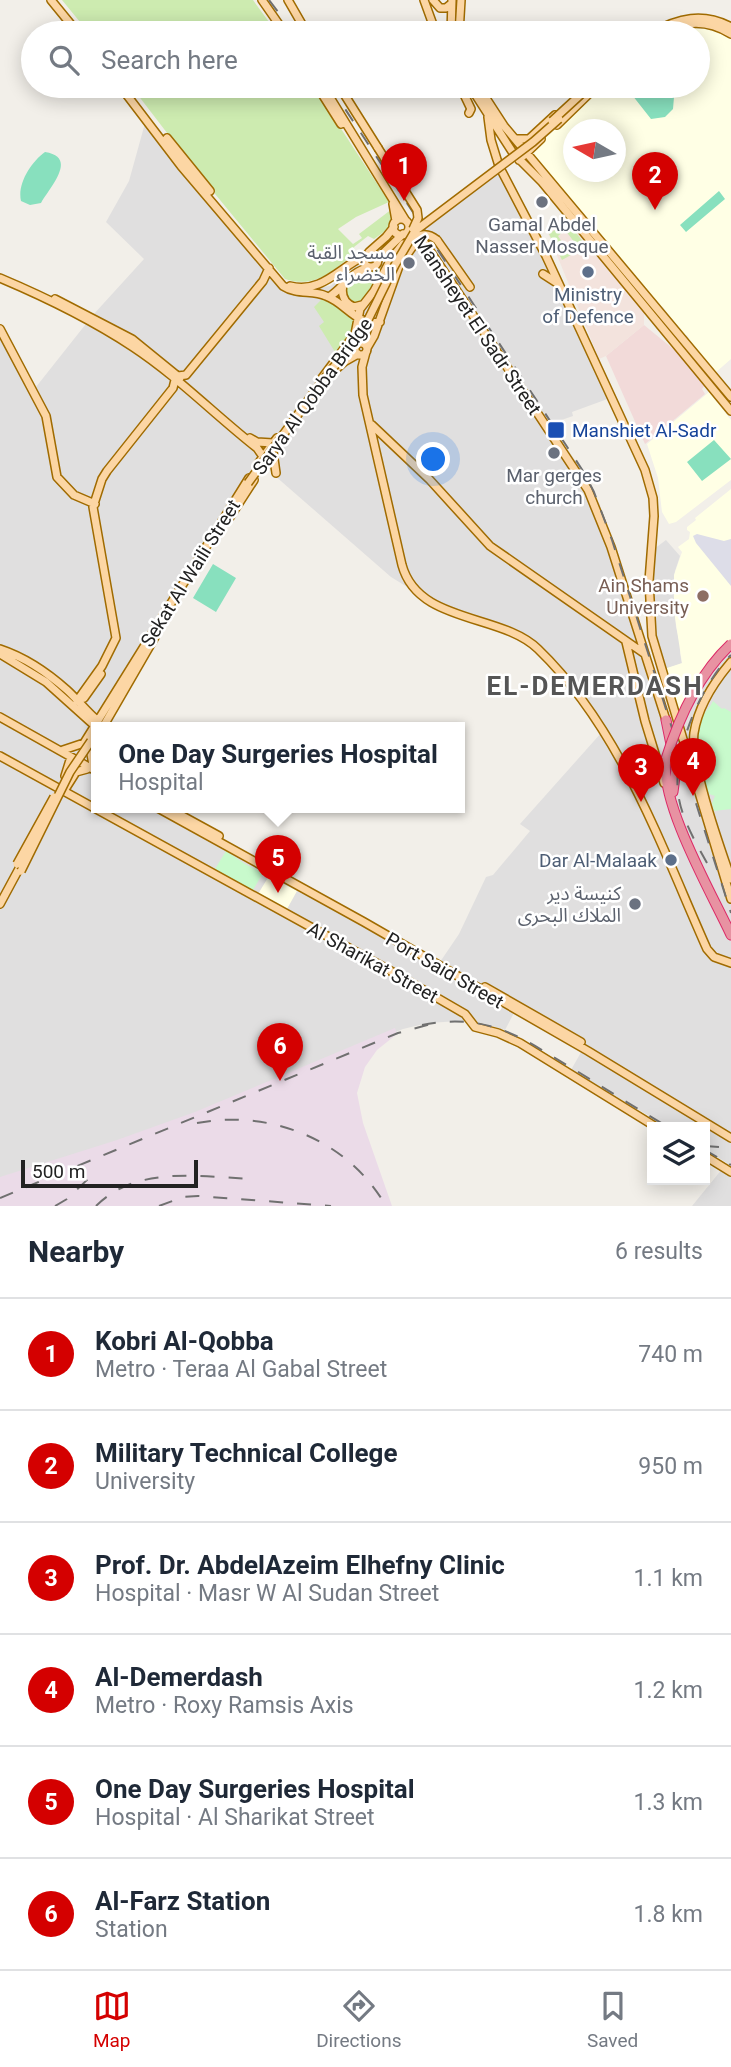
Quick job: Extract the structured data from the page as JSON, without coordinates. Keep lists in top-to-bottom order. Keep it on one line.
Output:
{"streets":{"main road":["Mansheyet El Sadr Street","Sarya Al Qobba Bridge","Sekat Al Waili Street","Al Sharikat Street","Port Said Street"]},"crossings":[["Mansheyet El Sadr Street","Sarya Al Qobba Bridge"],["Mansheyet El Sadr Street","Sekat Al Waili Street"],["Sarya Al Qobba Bridge","Sekat Al Waili Street"]],"districts":["EL-DEMERDASH"],"places":{"other":["Gamal Abdel Nasser Mosque","مسجد القبة الخضراء","Ministry of Defence","Mar gerges church","Ain Shams University","Dar Al-Malaak","كنيسة دير الملاك البحرى"],"transit":["Manshiet Al-Sadr"]},"scale_bar":"500 m","north":"left","page":{"search":"Search here","pins":["1","2","4","3","5","6"],"popup":["One Day Surgeries Hospital","Hospital"],"scale":"500 m","heading":["Nearby","6 results"],"list":[{"mark":"1","name":"Kobri Al-Qobba","note":"Metro · Teraa Al Gabal Street","value":"740 m"},{"mark":"2","name":"Military Technical College","note":"University","value":"950 m"},{"mark":"3","name":"Prof. Dr. AbdelAzeim Elhefny Clinic","note":"Hospital · Masr W Al Sudan Street","value":"1.1 km"},{"mark":"4","name":"Al-Demerdash","note":"Metro · Roxy Ramsis Axis","value":"1.2 km"},{"mark":"5","name":"One Day Surgeries Hospital","note":"Hospital · Al Sharikat Street","value":"1.3 km"},{"mark":"6","name":"Al-Farz Station","note":"Station","value":"1.8 km"}],"nav":["Map","Directions","Saved"]}}
